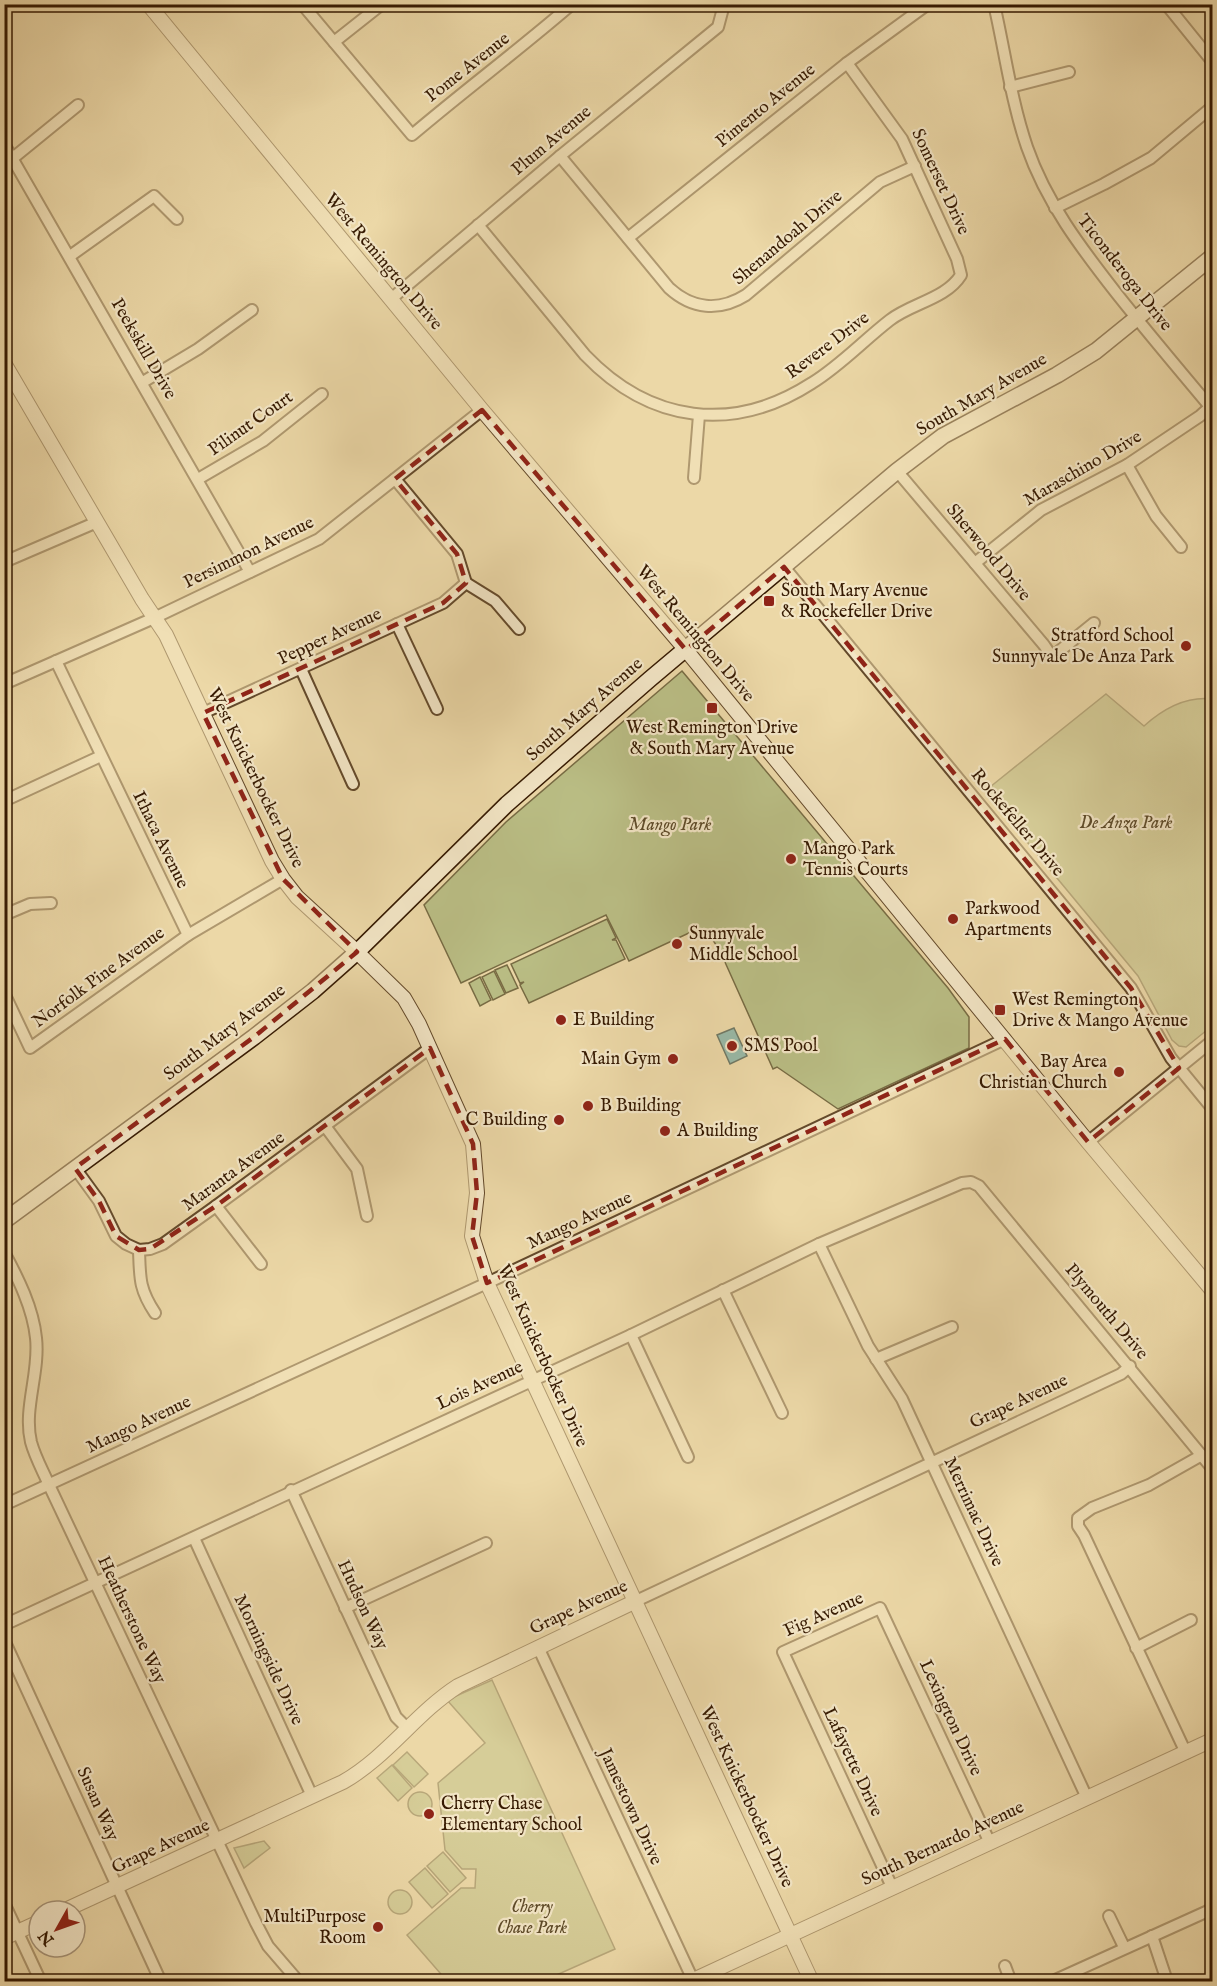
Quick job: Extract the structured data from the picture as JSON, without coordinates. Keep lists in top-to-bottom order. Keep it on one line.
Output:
{"streets":{"main road":["South Mary Avenue"],"street":["Pome Avenue","Pimento Avenue","Plum Avenue","Somerset Drive","Shenandoah Drive","West Remington Drive","Ticonderoga Drive","Revere Drive","Peekskill Drive","Pilinut Court","Maraschino Drive","Persimmon Avenue","Sherwood Drive","Pepper Avenue","West Knickerbocker Drive","Rockefeller Drive","Ithaca Avenue","Norfolk Pine Avenue","Maranta Avenue","Mango Avenue","Plymouth Drive","Lois Avenue","Grape Avenue","Merrimac Drive","Hudson Way","Fig Avenue","Heatherstone Way","Morningside Drive","Lexington Drive","Lafayette Drive","Susan Way","Jamestown Drive","South Bernardo Avenue"]},"crossings":[["Pimento Avenue","Somerset Drive"],["Pimento Avenue","Shenandoah Drive"],["Plum Avenue","Shenandoah Drive"],["Plum Avenue","West Remington Drive"],["Plum Avenue","Revere Drive"],["Somerset Drive","Shenandoah Drive"],["Somerset Drive","Revere Drive"],["West Remington Drive","South Mary Avenue"],["West Remington Drive","Persimmon Avenue"],["West Remington Drive","Mango Avenue"],["Ticonderoga Drive","South Mary Avenue"],["Ticonderoga Drive","Maraschino Drive"],["Peekskill Drive","Pilinut Court"],["Peekskill Drive","Persimmon Avenue"],["South Mary Avenue","Sherwood Drive"],["South Mary Avenue","West Knickerbocker Drive"],["South Mary Avenue","Rockefeller Drive"],["Maraschino Drive","Sherwood Drive"],["Persimmon Avenue","West Knickerbocker Drive"],["Persimmon Avenue","Ithaca Avenue"],["Pepper Avenue","West Knickerbocker Drive"],["West Knickerbocker Drive","Maranta Avenue"],["West Knickerbocker Drive","Mango Avenue"],["West Knickerbocker Drive","Lois Avenue"],["West Knickerbocker Drive","Grape Avenue"],["West Knickerbocker Drive","South Bernardo Avenue"],["Ithaca Avenue","Norfolk Pine Avenue"],["Mango Avenue","Heatherstone Way"],["Plymouth Drive","Lois Avenue"],["Plymouth Drive","Grape Avenue"],["Lois Avenue","Merrimac Drive"],["Lois Avenue","Hudson Way"],["Lois Avenue","Heatherstone Way"],["Lois Avenue","Morningside Drive"],["Grape Avenue","Merrimac Drive"],["Grape Avenue","Hudson Way"],["Grape Avenue","Heatherstone Way"],["Grape Avenue","Morningside Drive"],["Grape Avenue","Susan Way"],["Grape Avenue","Jamestown Drive"],["Merrimac Drive","South Bernardo Avenue"],["Fig Avenue","Lexington Drive"],["Fig Avenue","Lafayette Drive"],["Lexington Drive","South Bernardo Avenue"],["Lafayette Drive","South Bernardo Avenue"],["Jamestown Drive","South Bernardo Avenue"]],"parks":["De Anza Park","Mango Park","Cherry Chase Park"],"places":{"transit":["South Mary Avenue & Rockefeller Drive","West Remington Drive & South Mary Avenue","West Remington Drive & Mango Avenue"],"other":["Stratford School Sunnyvale De Anza Park","Mango Park Tennis Courts","Parkwood Apartments","Sunnyvale Middle School","E Building","SMS Pool","Main Gym","Bay Area Christian Church","B Building","C Building","A Building","Cherry Chase Elementary School","MultiPurpose Room"]},"north":"bottom left"}
